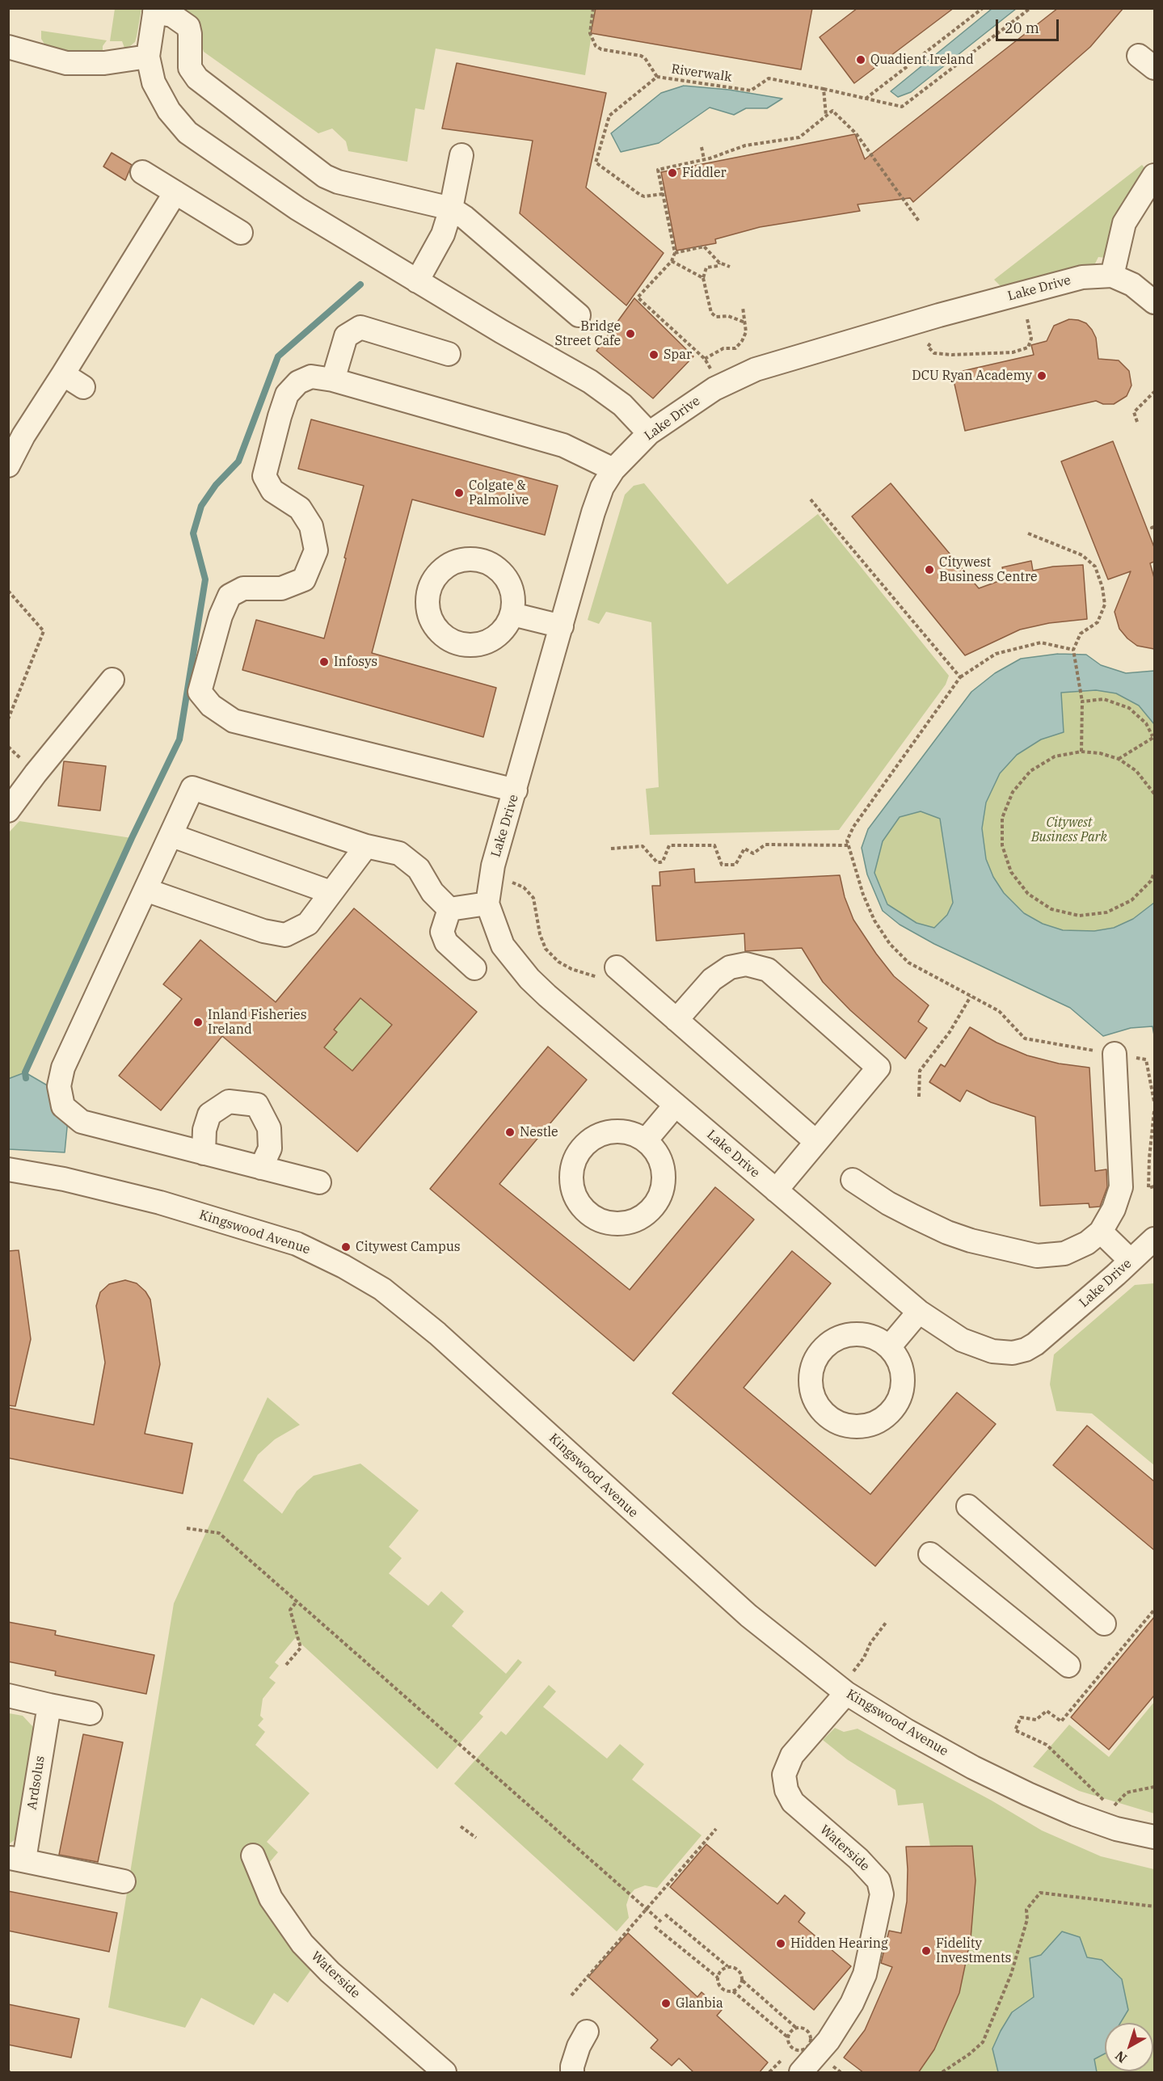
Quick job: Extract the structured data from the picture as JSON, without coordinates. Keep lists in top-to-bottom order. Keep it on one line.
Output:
{"streets":{"street":["Lake Drive","Kingswood Avenue","Ardsolus","Waterside"],"path":["Riverwalk"]},"crossings":[["Kingswood Avenue","Waterside"]],"parks":["Citywest Business Park"],"places":["Quadient Ireland","Fiddler","Bridge Street Cafe","Spar","DCU Ryan Academy","Colgate & Palmolive","Citywest Business Centre","Infosys","Inland Fisheries Ireland","Nestle","Citywest Campus","Hidden Hearing","Fidelity Investments","Glanbia"],"scale_bar":"20 m","north":"bottom left"}
